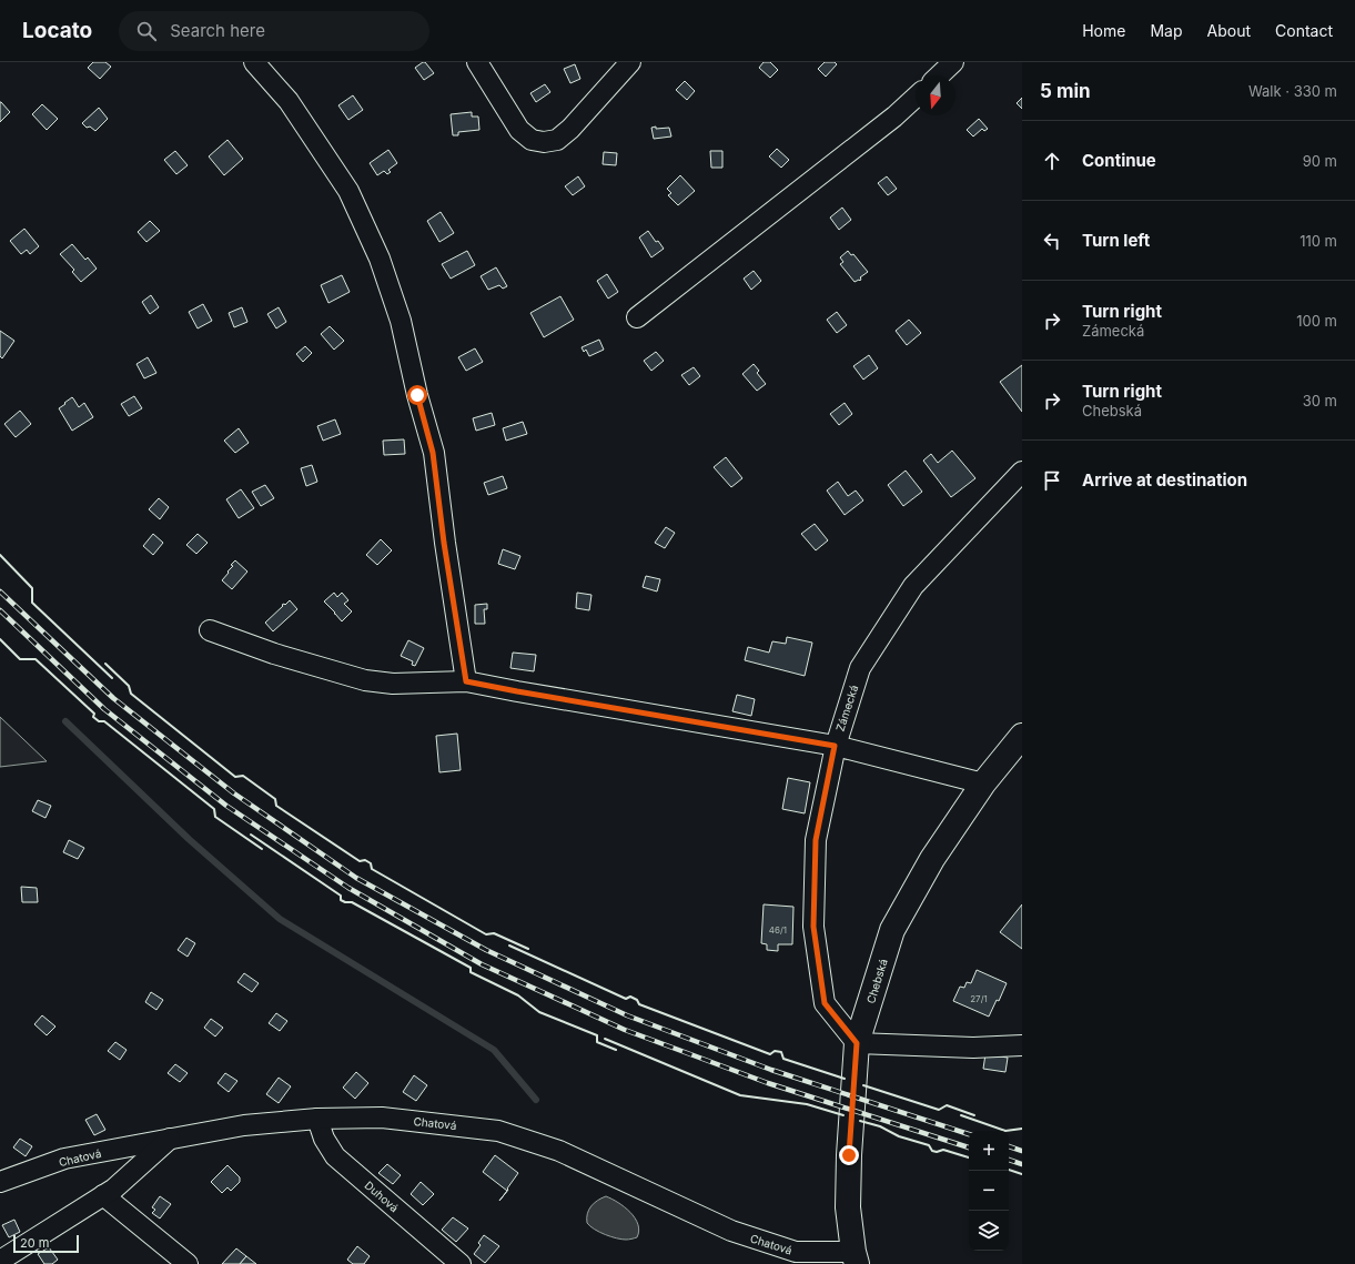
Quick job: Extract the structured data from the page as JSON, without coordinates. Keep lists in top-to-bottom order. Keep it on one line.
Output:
{"streets":{"street":["Zámecká","Chebská","Chatová","Duhová"]},"crossings":[["Zámecká","Chebská"],["Chebská","Chatová"],["Chatová","Duhová"]],"house_numbers":["46/1","27/1"],"scale_bar":"20 m","north":"bottom","page":{"header":"Locato","search":"Search here","nav":["Home","Map","About","Contact"],"heading":["5 min","Walk · 330 m"],"list":[["Continue","90 m"],["Turn left","110 m"],["Turn right","Zámecká","100 m"],["Turn right","Chebská","30 m"],"Arrive at destination"],"map_buttons":["+","−"],"scale":"20 m"}}
